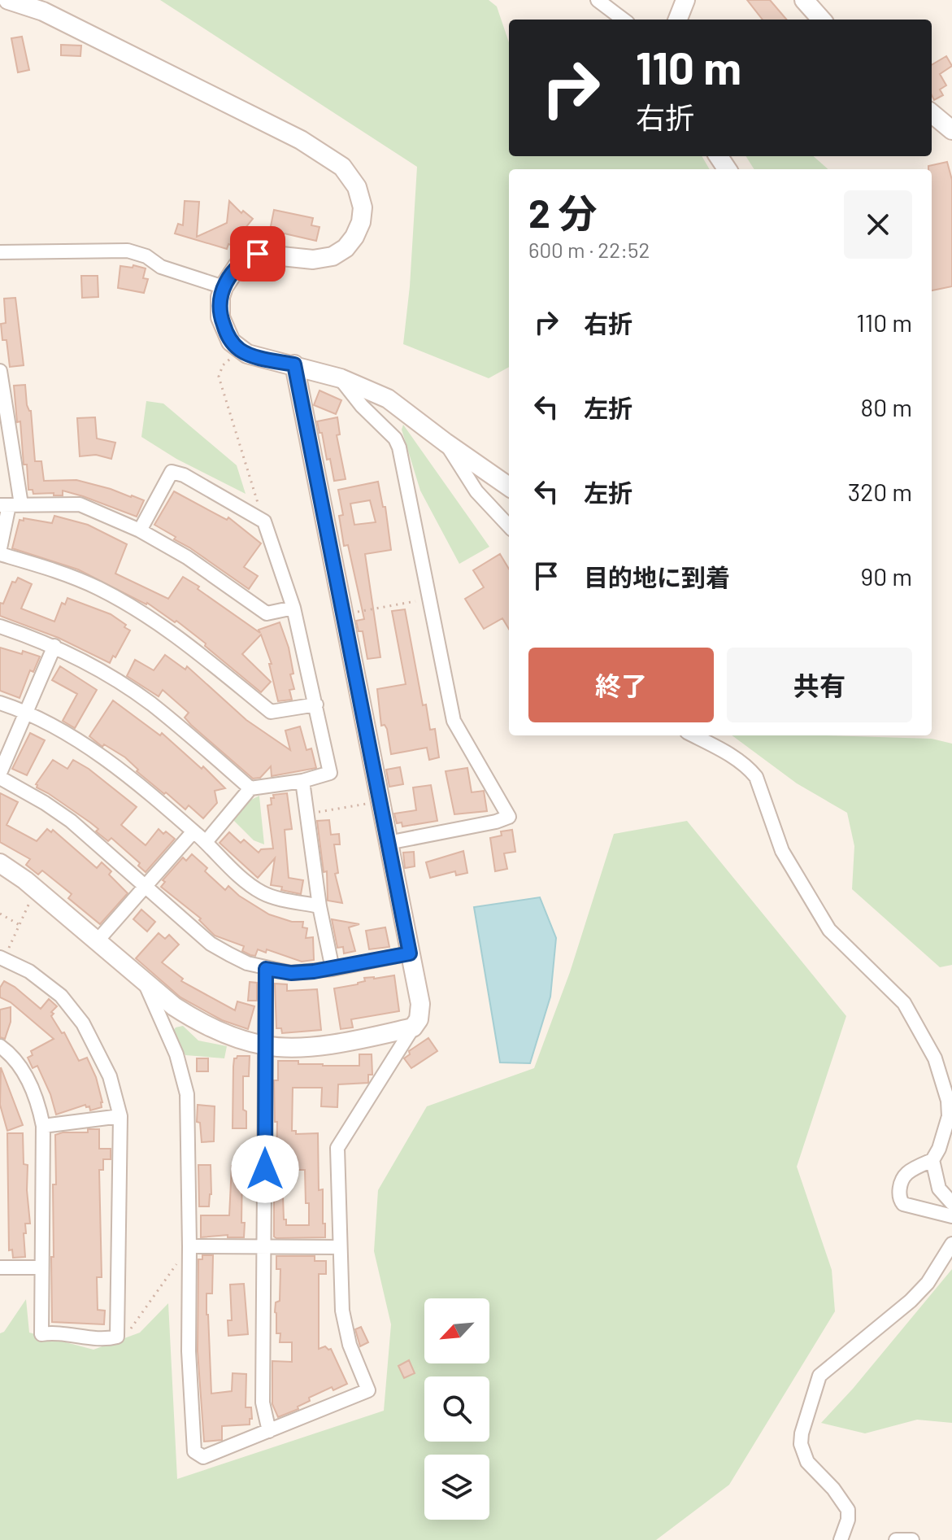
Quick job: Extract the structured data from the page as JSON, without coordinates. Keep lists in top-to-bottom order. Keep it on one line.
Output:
{"north":"bottom left","page":{"turn":["110 m","右折"],"heading":["2 分","600 m · 22:52"],"list":[{"name":"右折","value":"110 m"},{"name":"左折","value":"80 m"},{"name":"左折","value":"320 m"},{"name":"目的地に到着","value":"90 m"}],"buttons":["終了","共有"]}}
